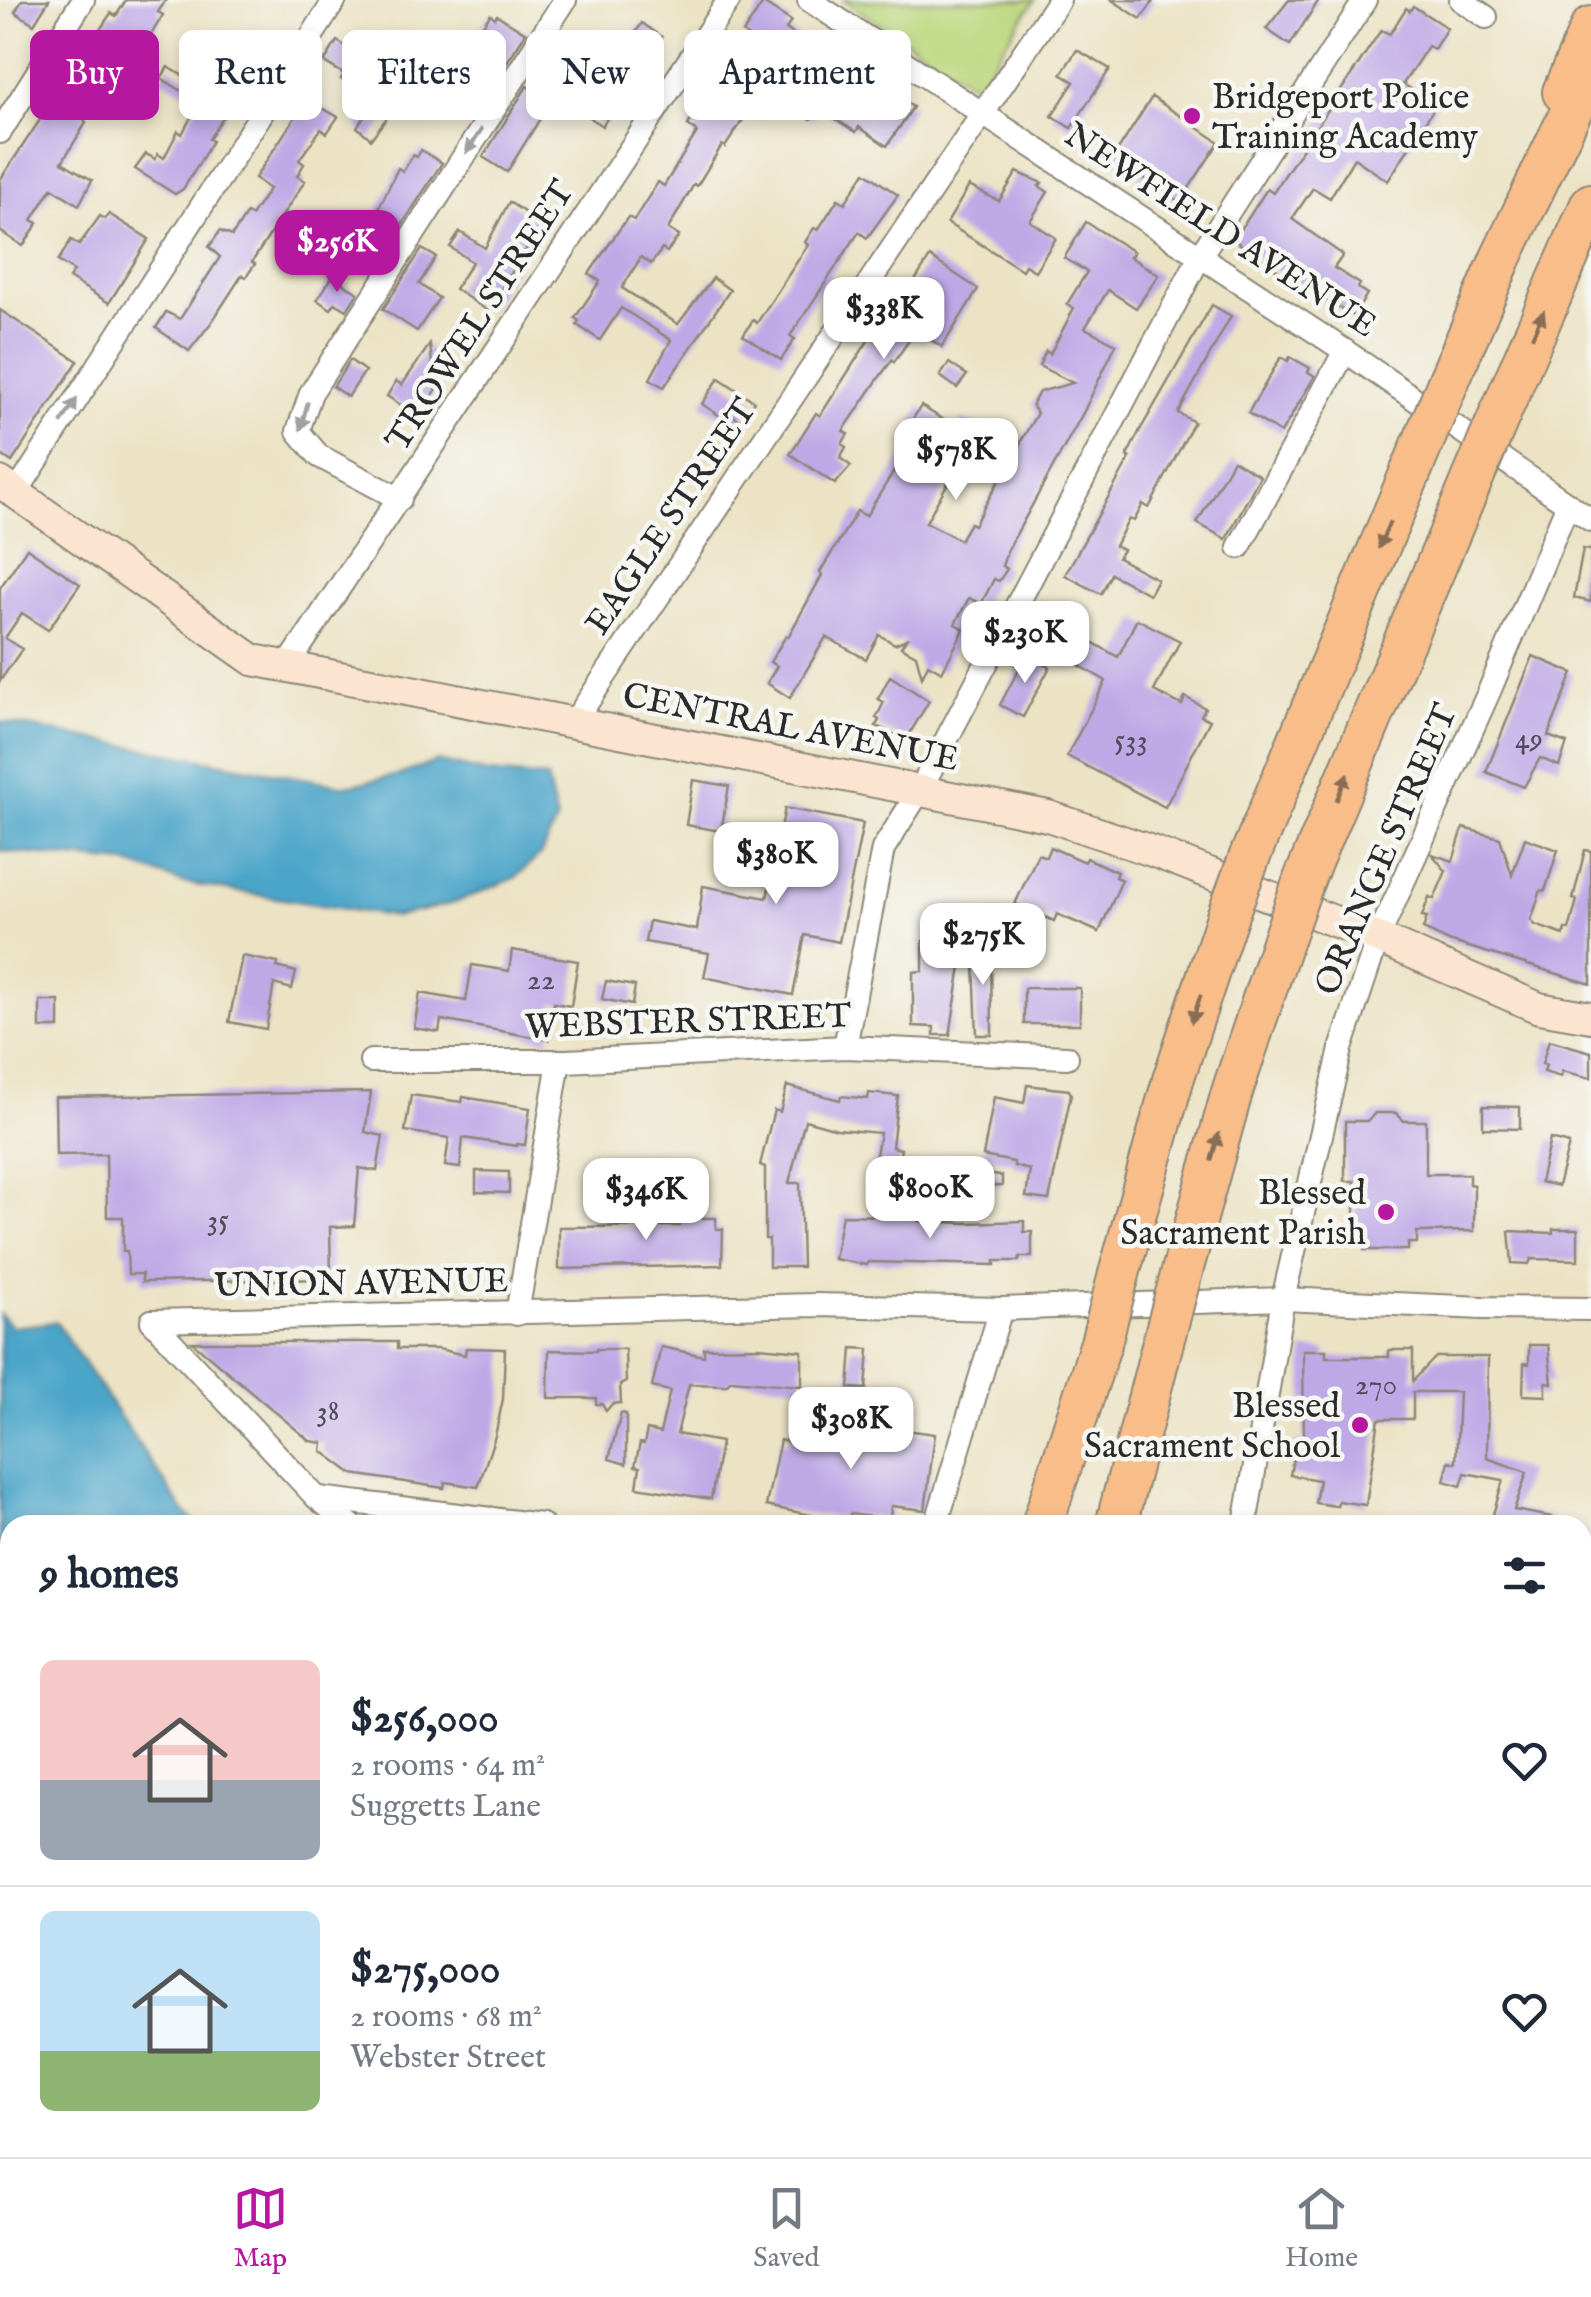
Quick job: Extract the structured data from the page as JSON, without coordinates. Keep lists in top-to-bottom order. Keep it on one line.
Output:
{"streets":{"street":["NEWFIELD AVENUE","TROWEL STREET","EAGLE STREET","CENTRAL AVENUE","ORANGE STREET","WEBSTER STREET","UNION AVENUE"]},"crossings":[["NEWFIELD AVENUE","EAGLE STREET"],["NEWFIELD AVENUE","ORANGE STREET"],["TROWEL STREET","CENTRAL AVENUE"],["EAGLE STREET","CENTRAL AVENUE"],["CENTRAL AVENUE","ORANGE STREET"],["ORANGE STREET","UNION AVENUE"]],"places":["Bridgeport Police Training Academy","Blessed Sacrament Parish","Blessed Sacrament School"],"house_numbers":["49","533","22","35","270","38"],"page":{"chip":["Buy","Rent","Filters","New","Apartment"],"price":["$256K","$338K","$578K","$230K","$380K","$275K","$800K","$346K","$308K"],"heading":"9 homes","list":[{"name":"$256,000","note":"2 rooms · 64 m² · Suggetts Lane"},{"name":"$275,000","note":"2 rooms · 68 m² · Webster Street"}],"tabs":["Map","Saved","Home"]}}
